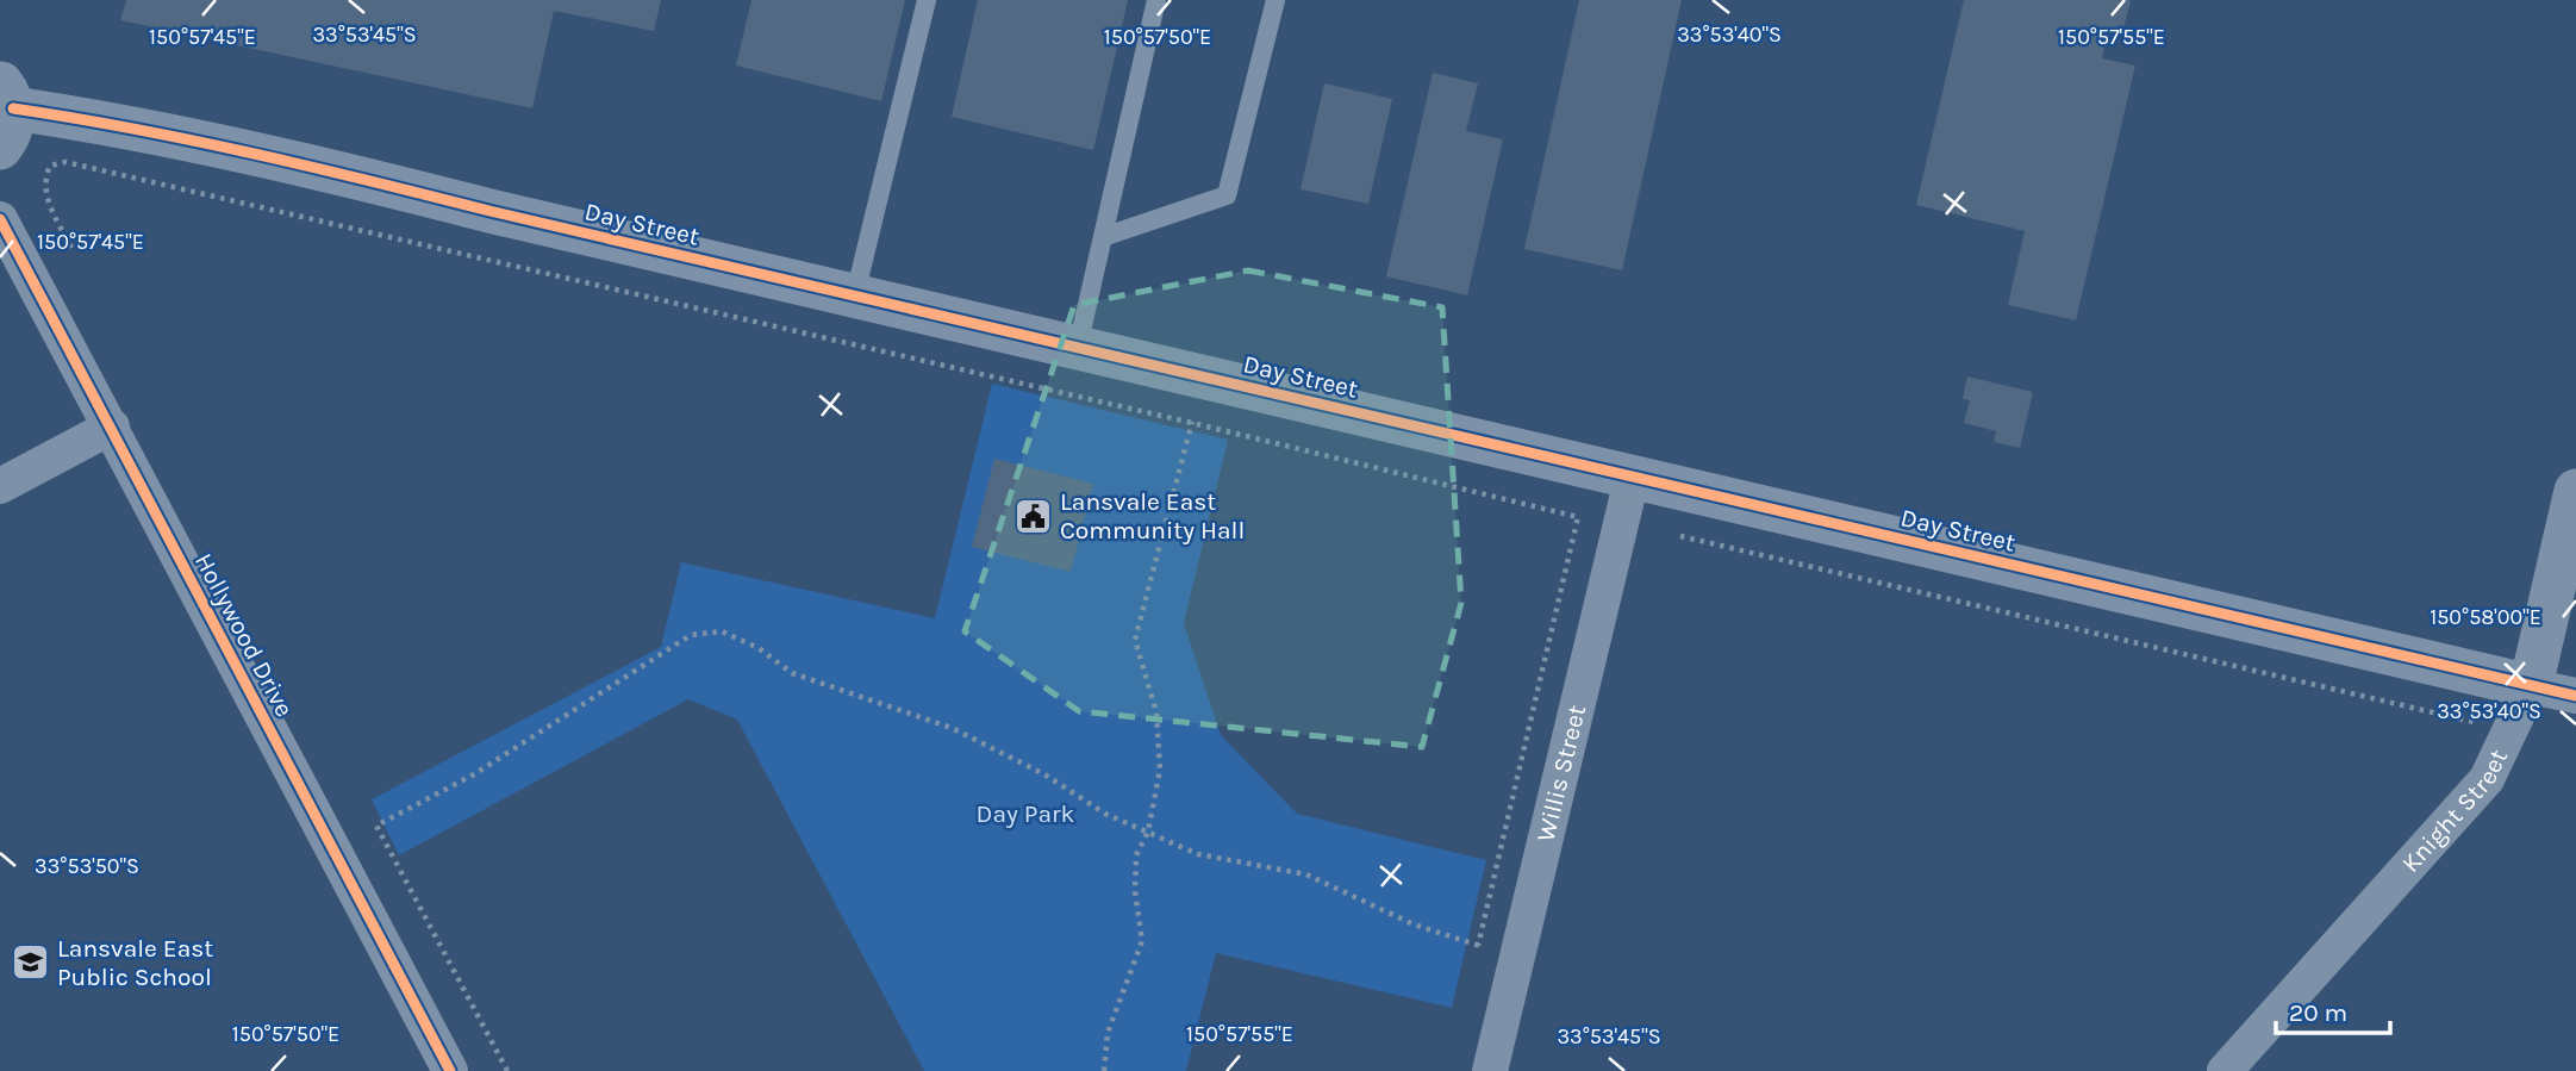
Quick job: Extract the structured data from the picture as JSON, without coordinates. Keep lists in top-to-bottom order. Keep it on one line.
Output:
{"streets":{"street":["Day Street","Hollywood Drive","Willis Street","Knight Street"]},"crossings":[["Day Street","Willis Street"],["Day Street","Knight Street"]],"parks":["Day Park"],"places":{"public building":["Lansvale East Community Hall"],"school or university":["Lansvale East Public School"]},"scale_bar":"20 m","coordinates":["33°53'45\"S","33°53'40\"S","150°57'45\"E","150°57'50\"E","150°57'55\"E","150°58'00\"E","33°53'50\"S"]}
